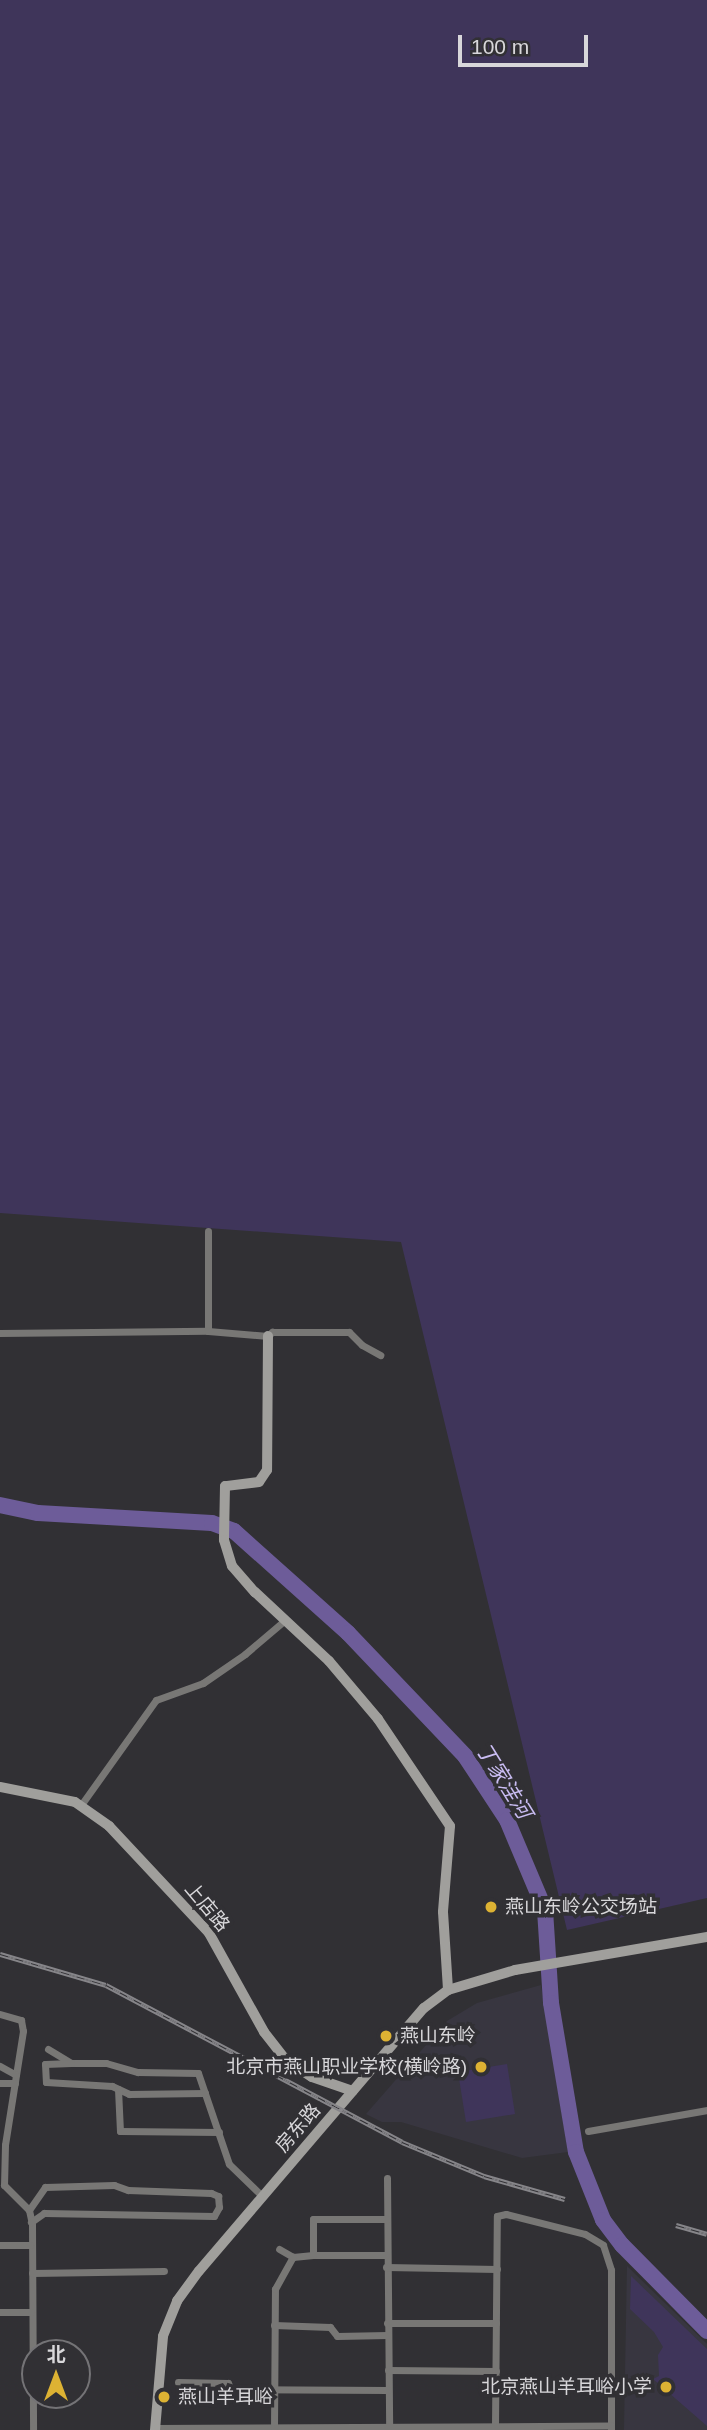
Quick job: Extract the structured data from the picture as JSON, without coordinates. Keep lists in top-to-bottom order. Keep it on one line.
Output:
{"streets":{"street":["上店路","房东路"]},"crossings":[["上店路","房东路"]],"water":["丁家洼河"],"places":["燕山东岭公交场站","燕山东岭","北京市燕山职业学校(横岭路)","北京燕山羊耳峪小学","燕山羊耳峪"],"scale_bar":"100 m","north":"top"}
